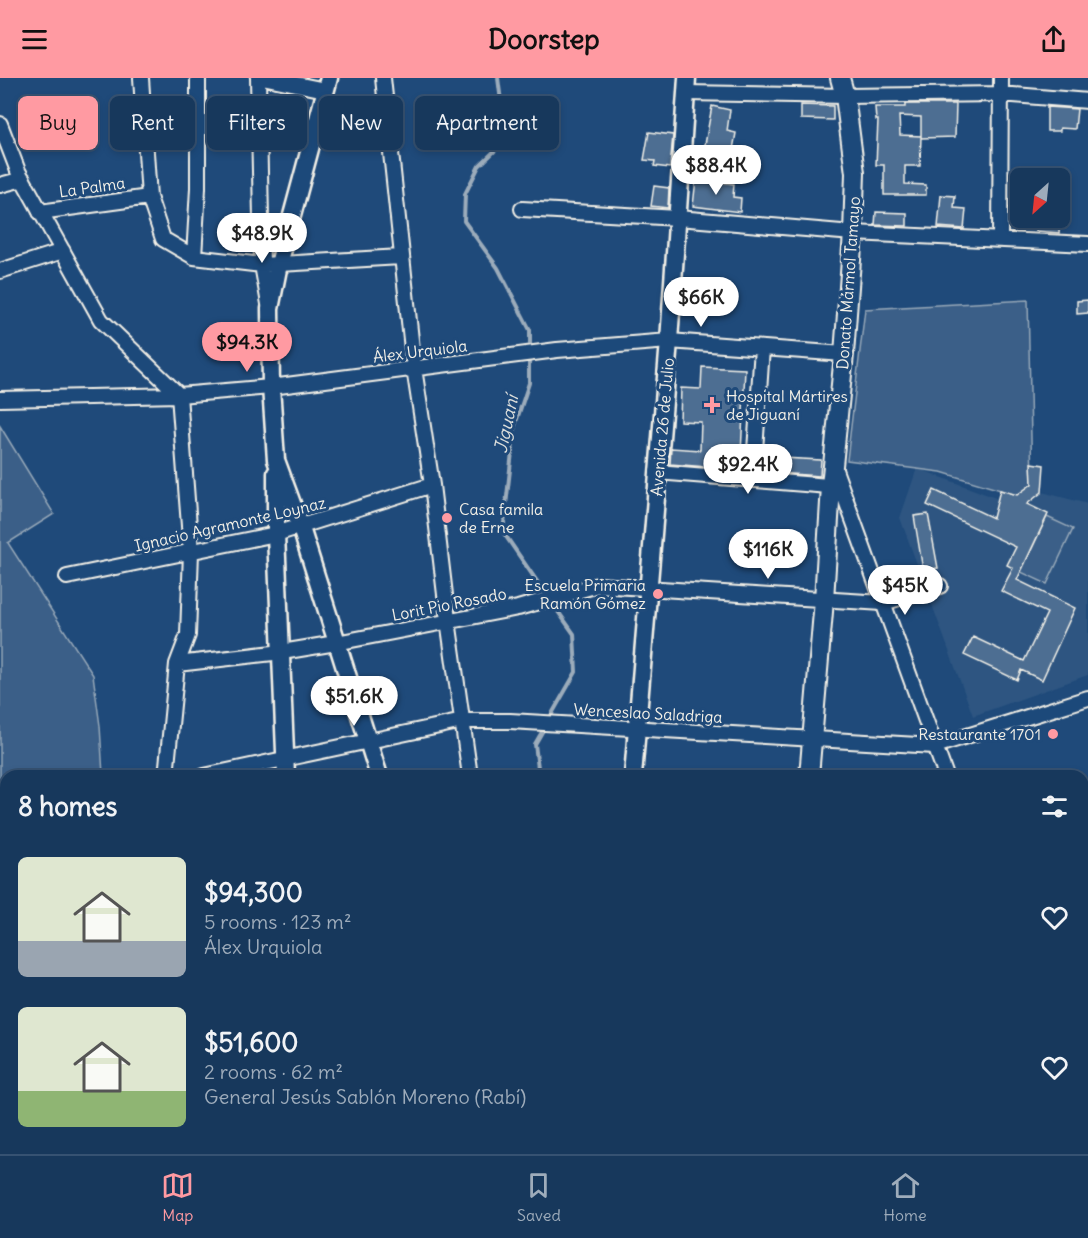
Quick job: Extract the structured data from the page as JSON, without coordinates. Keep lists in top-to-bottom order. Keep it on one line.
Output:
{"streets":{"main road":["Donato Mármol Tamayo"],"street":["La Palma","Álex Urquiola","Avenida 26 de Julio","Ignacio Agramonte Loynaz","Lorit Pio Rosado","Wenceslao Saladriga"]},"crossings":[["Donato Mármol Tamayo","Álex Urquiola"],["Donato Mármol Tamayo","Lorit Pio Rosado"],["Donato Mármol Tamayo","Wenceslao Saladriga"],["Álex Urquiola","Avenida 26 de Julio"],["Avenida 26 de Julio","Lorit Pio Rosado"],["Avenida 26 de Julio","Wenceslao Saladriga"]],"water":["Jiguaní"],"places":{"health":["Hospital Mártires de Jiguaní"],"other":["Casa famila de Erne","Escuela Primaria Ramón Gómez","Restaurante 1701"]},"north":"bottom left","page":{"header":"Doorstep","chip":["Buy","Rent","Filters","New","Apartment"],"price":["$88.4K","$48.9K","$66K","$94.3K","$92.4K","$116K","$45K","$51.6K"],"heading":"8 homes","list":[{"name":"$94,300","note":"5 rooms · 123 m² · Álex Urquiola"},{"name":"$51,600","note":"2 rooms · 62 m² · General Jesús Sablón Moreno (Rabí)"}],"tabs":["Map","Saved","Home"]}}
